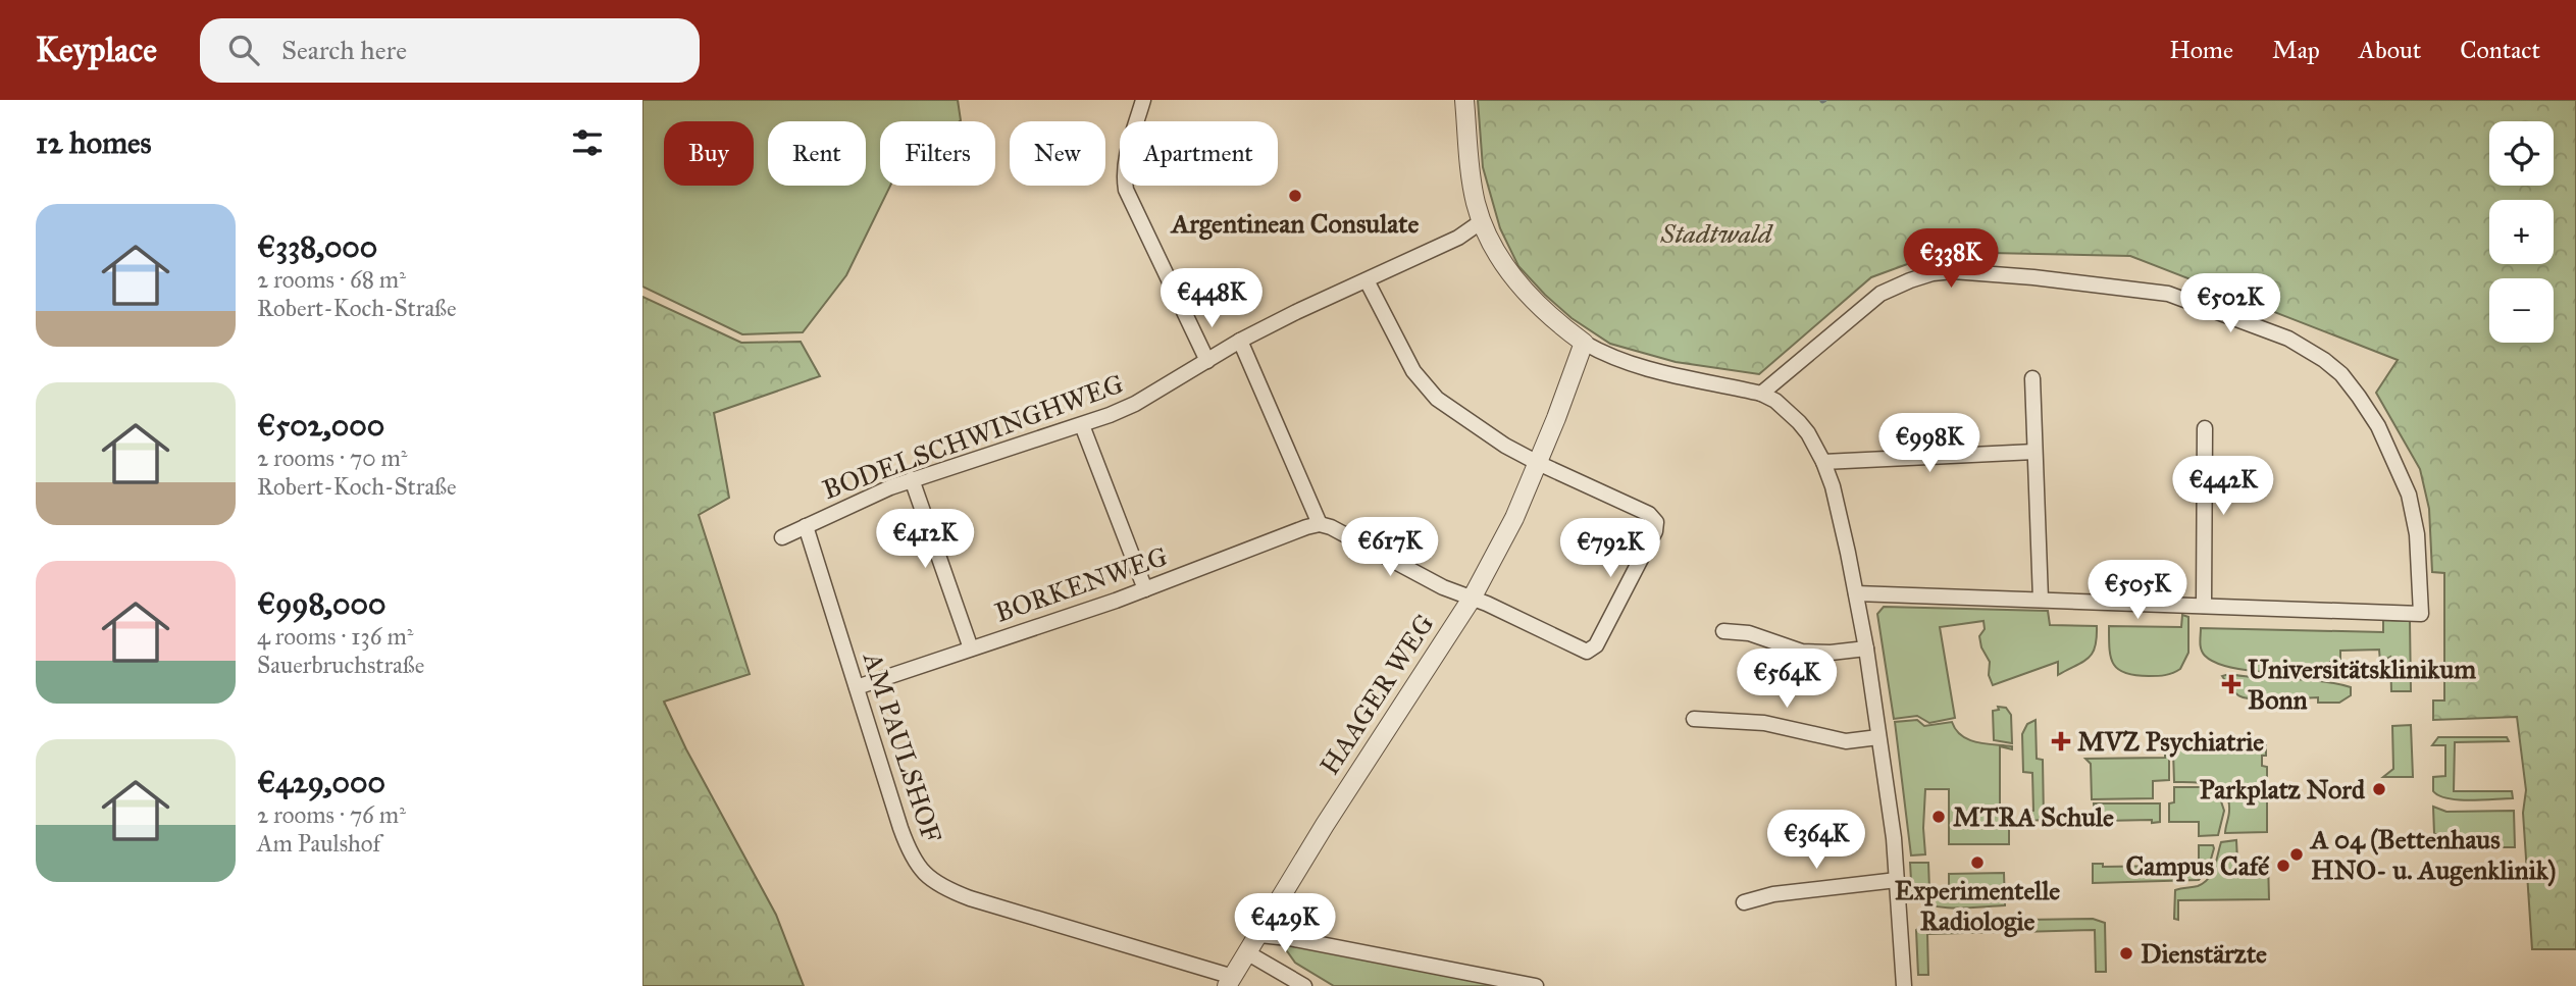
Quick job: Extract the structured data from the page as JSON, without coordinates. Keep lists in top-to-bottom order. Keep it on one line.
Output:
{"streets":{"street":["BODELSCHWINGHWEG","BORKENWEG","HAAGER WEG","AM PAULSHOF"]},"crossings":[["BODELSCHWINGHWEG","AM PAULSHOF"],["BORKENWEG","AM PAULSHOF"],["HAAGER WEG","AM PAULSHOF"]],"parks":["Stadtwald"],"places":{"other":["Argentinean Consulate","Parkplatz Nord","MTRA Schule","A 04 (Bettenhaus HNO- u. Augenklinik)","Experimentelle Radiologie","Campus Café","Dienstärzte"],"health":["Universitätsklinikum Bonn","MVZ Psychiatrie"]},"page":{"header":"Keyplace","search":"Search here","nav":["Home","Map","About","Contact"],"heading":"12 homes","map_buttons":["+","−"],"chip":["Buy","Rent","Filters","New","Apartment"],"list":[{"name":"€338,000","note":"2 rooms · 68 m² · Robert-Koch-Straße"},{"name":"€502,000","note":"2 rooms · 70 m² · Robert-Koch-Straße"},{"name":"€998,000","note":"4 rooms · 136 m² · Sauerbruchstraße"},{"name":"€429,000","note":"2 rooms · 76 m² · Am Paulshof"}],"price":["€338K","€448K","€502K","€998K","€442K","€412K","€617K","€792K","€505K","€564K","€364K","€429K"]}}
